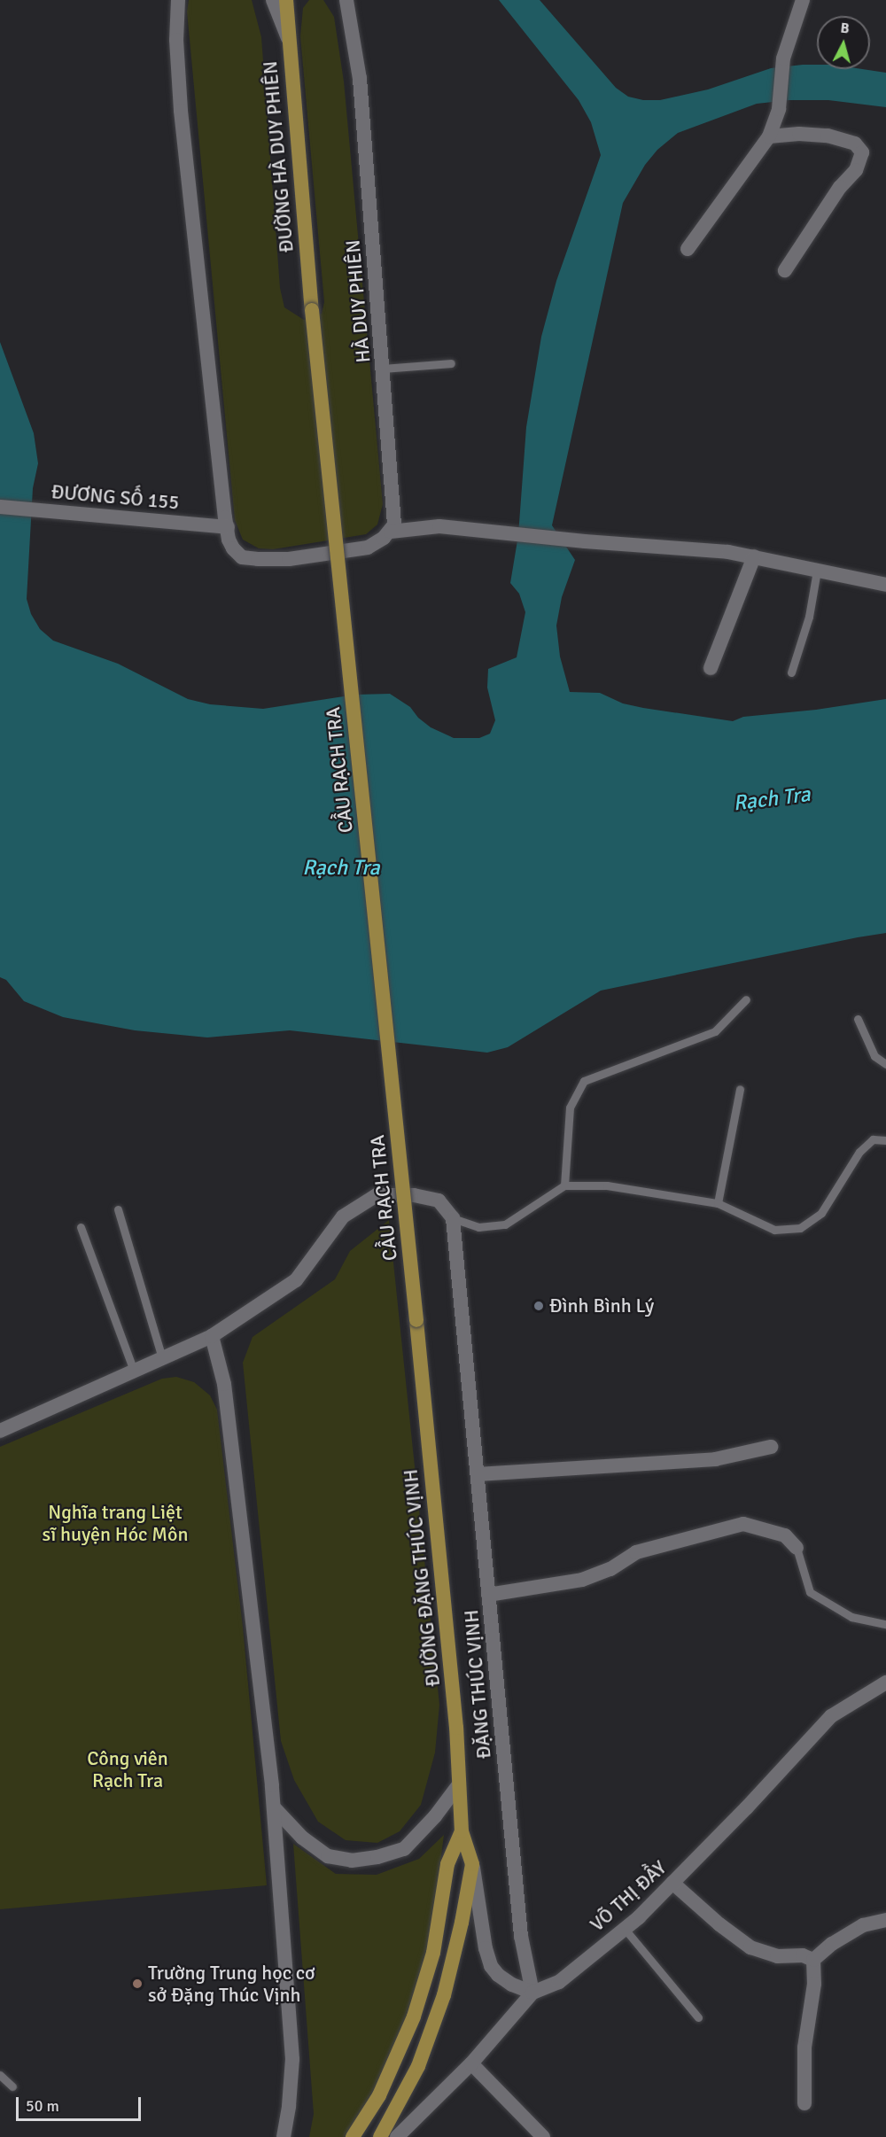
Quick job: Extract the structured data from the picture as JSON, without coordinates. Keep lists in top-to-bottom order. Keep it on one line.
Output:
{"streets":{"main road":["ĐƯỜNG HÀ DUY PHIÊN","CẦU RẠCH TRA","ĐƯỜNG ĐẶNG THÚC VỊNH"],"street":["HÀ DUY PHIÊN","ĐƯƠNG SỐ 155","ĐẶNG THÚC VỊNH","VÕ THỊ ĐẦY"]},"crossings":[["ĐƯỜNG HÀ DUY PHIÊN","CẦU RẠCH TRA"],["CẦU RẠCH TRA","ĐƯỜNG ĐẶNG THÚC VỊNH"],["ĐẶNG THÚC VỊNH","VÕ THỊ ĐẦY"]],"water":["Rạch Tra"],"parks":["Nghĩa trang Liệt sĩ huyện Hóc Môn","Công viên Rạch Tra"],"places":["Đình Bình Lý","Trường Trung học cơ sở Đặng Thúc Vịnh"],"scale_bar":"50 m","north":"top"}
